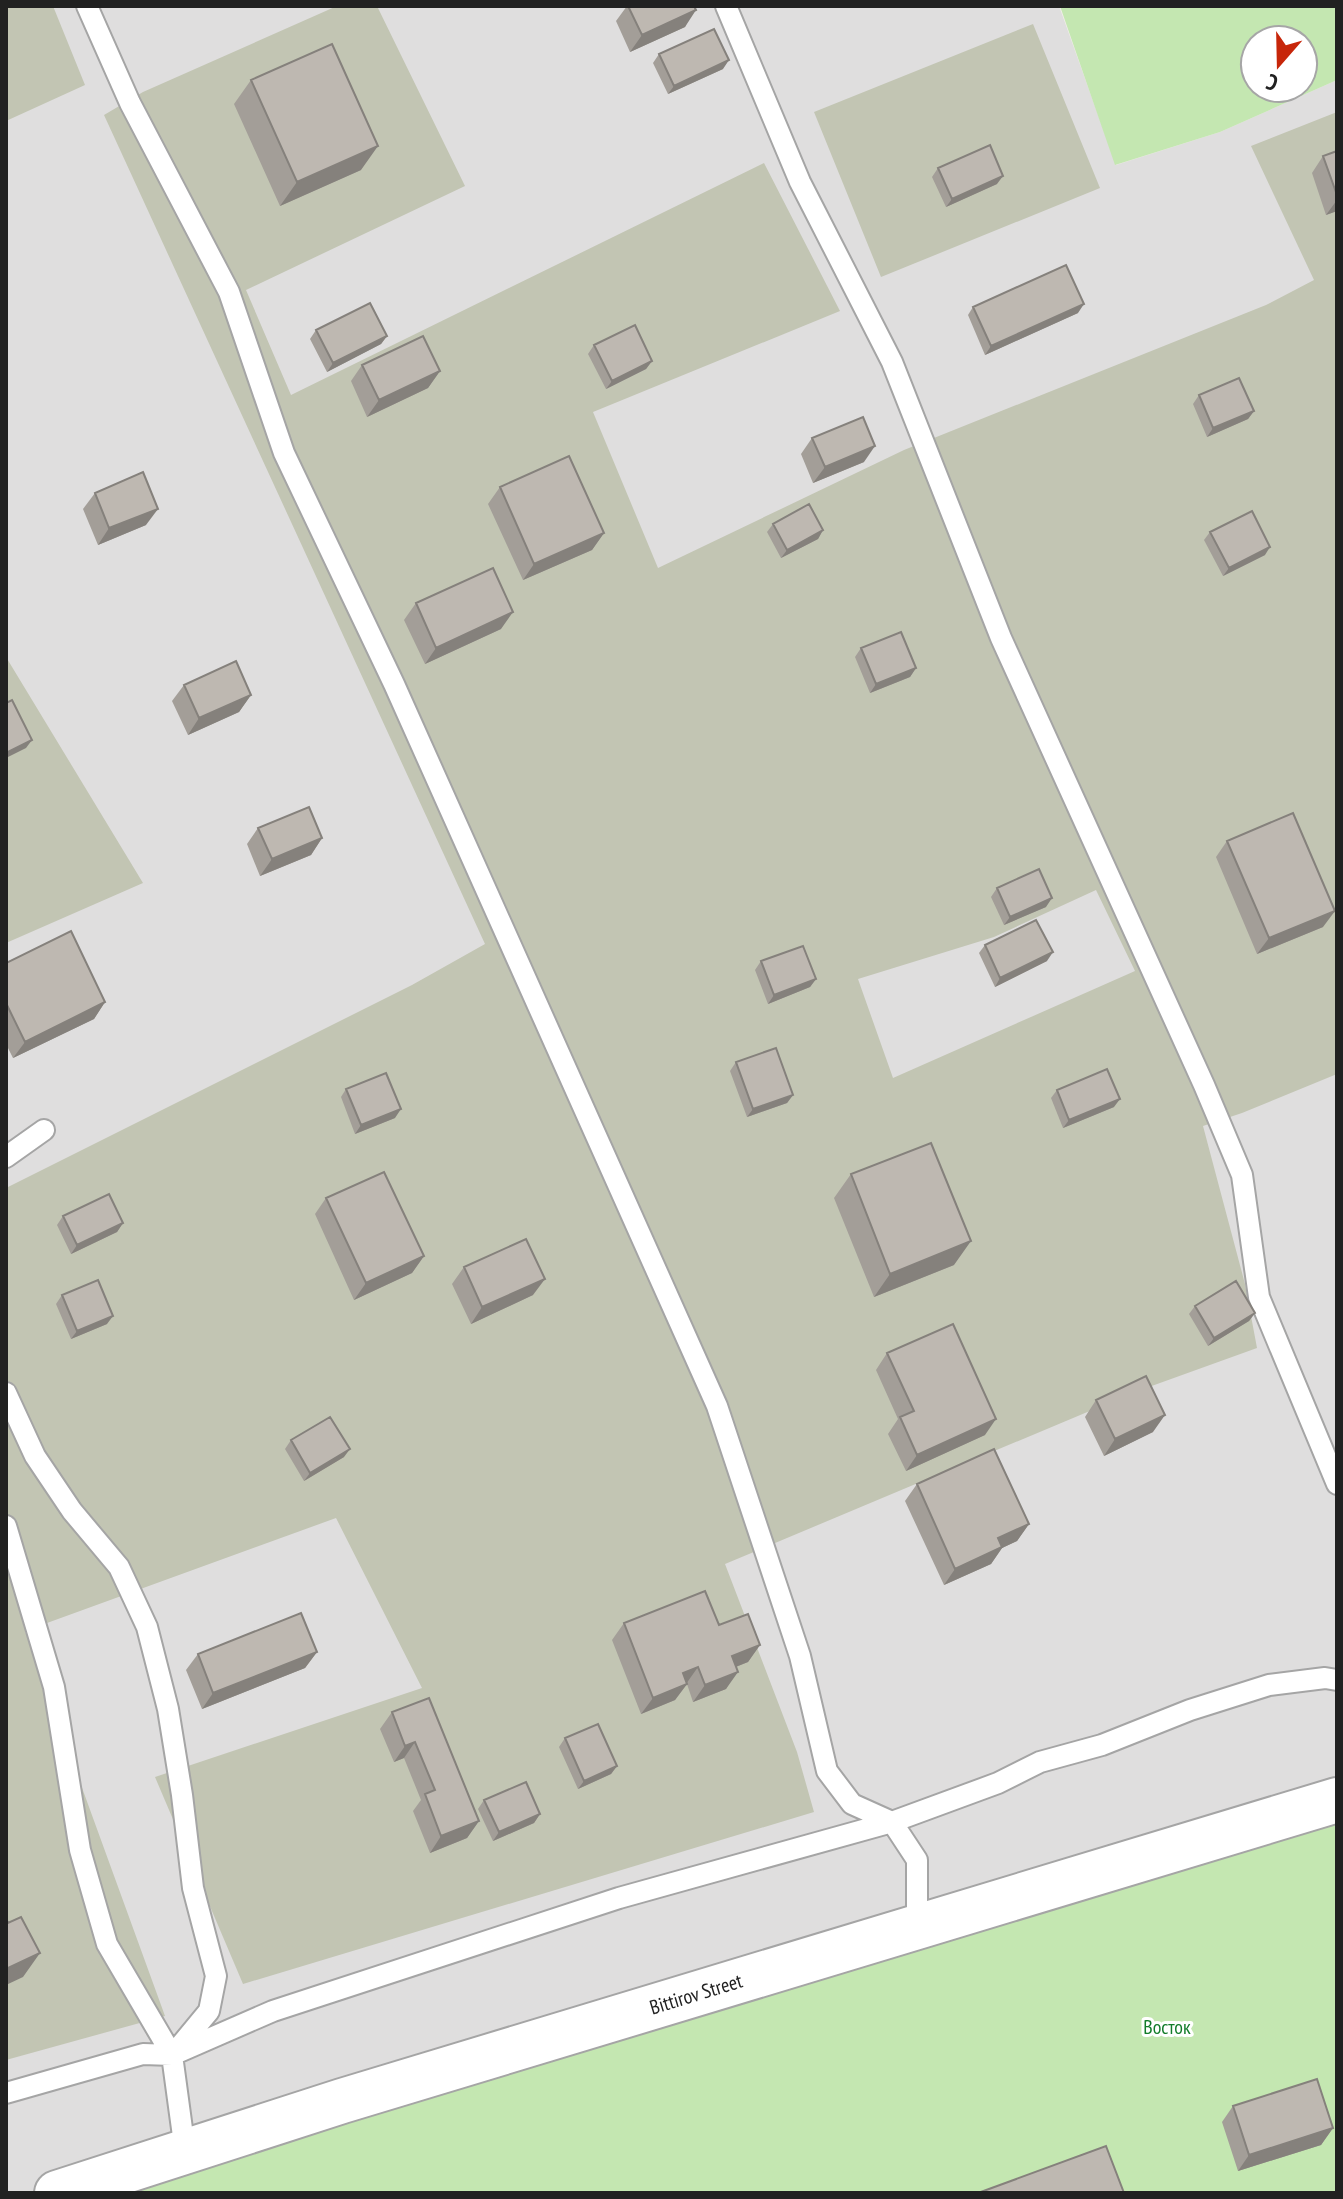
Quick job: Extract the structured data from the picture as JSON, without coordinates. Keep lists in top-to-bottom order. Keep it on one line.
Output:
{"streets":{"street":["Bittirov Street"]},"parks":["Восток"],"north":"bottom"}
